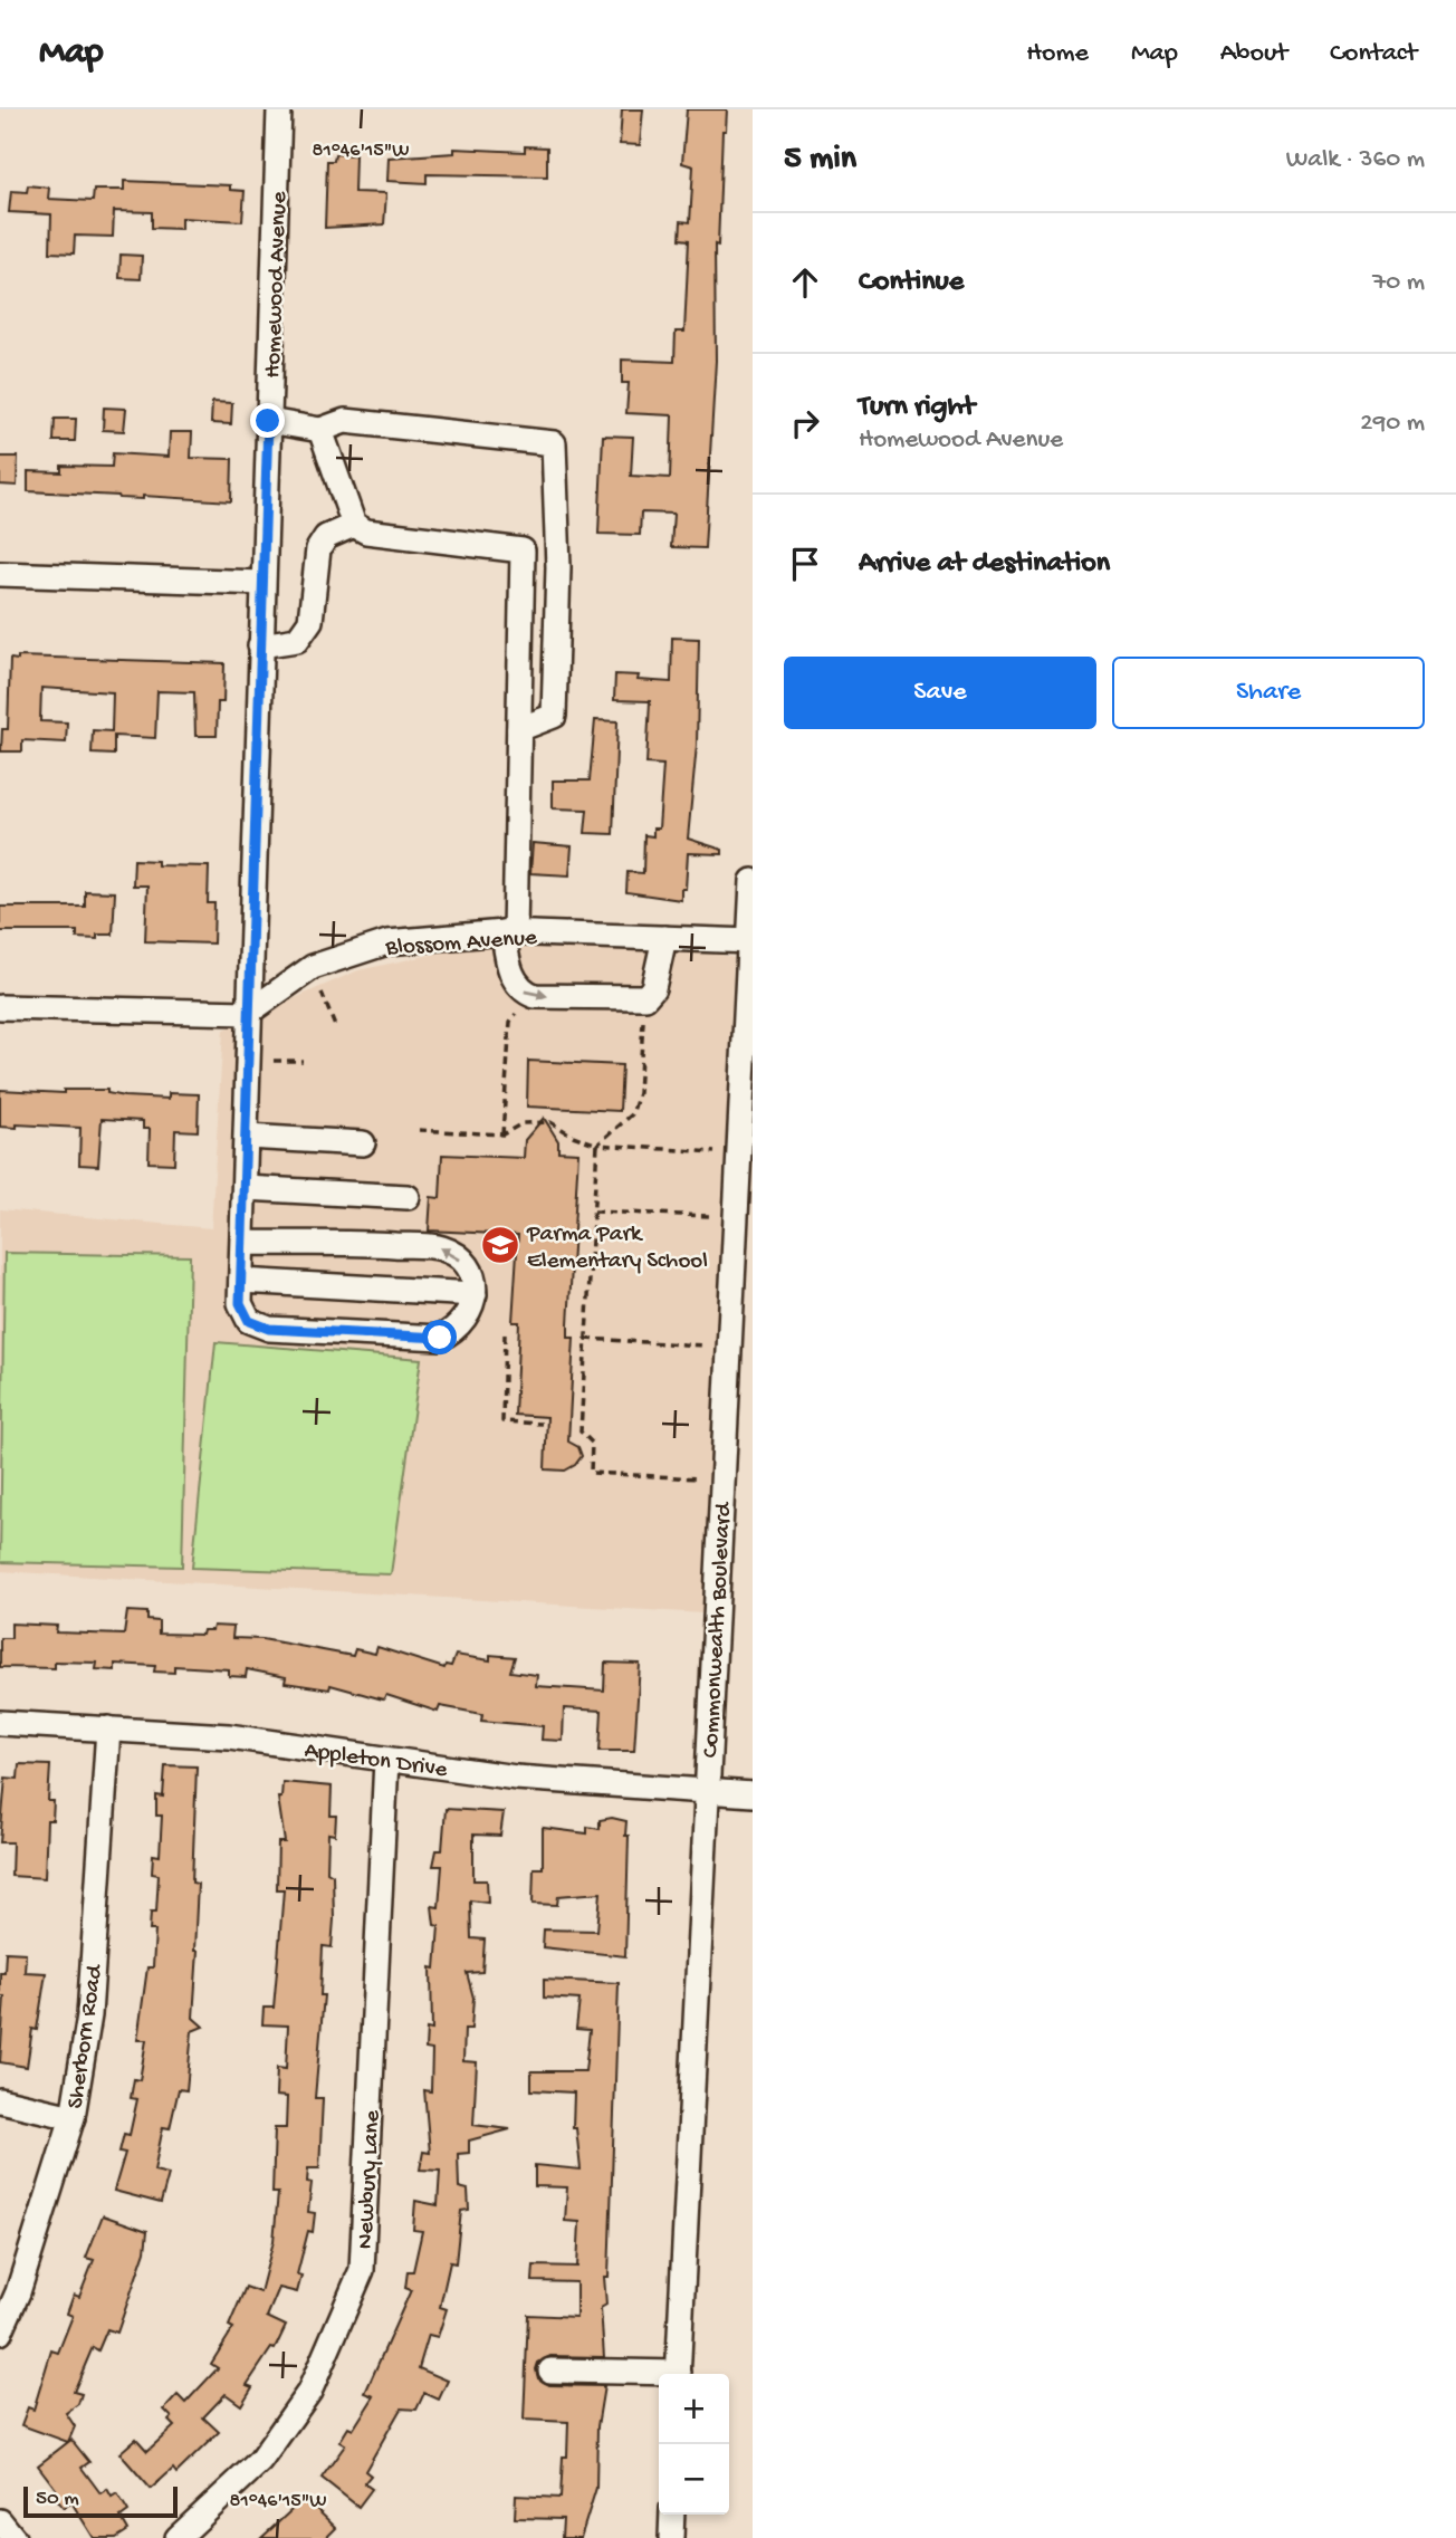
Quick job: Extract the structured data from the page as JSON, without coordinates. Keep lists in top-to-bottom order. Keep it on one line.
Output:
{"streets":{"street":["Homewood Avenue","Blossom Avenue","Commonwealth Boulevard","Appleton Drive","Sherborn Road","Newbury Lane"]},"crossings":[["Homewood Avenue","Blossom Avenue"],["Blossom Avenue","Commonwealth Boulevard"],["Commonwealth Boulevard","Appleton Drive"],["Appleton Drive","Sherborn Road"],["Appleton Drive","Newbury Lane"]],"places":{"school or university":["Parma Park Elementary School"]},"scale_bar":"50 m","page":{"header":"Map","nav":["Home","Map","About","Contact"],"heading":["5 min","Walk · 360 m"],"list":[["Continue","70 m"],["Turn right","Homewood Avenue","290 m"],"Arrive at destination"],"buttons":["Save","Share"],"map_buttons":["+","−"],"scale":"50 m"},"coordinates":["81°46'15\"W"]}
